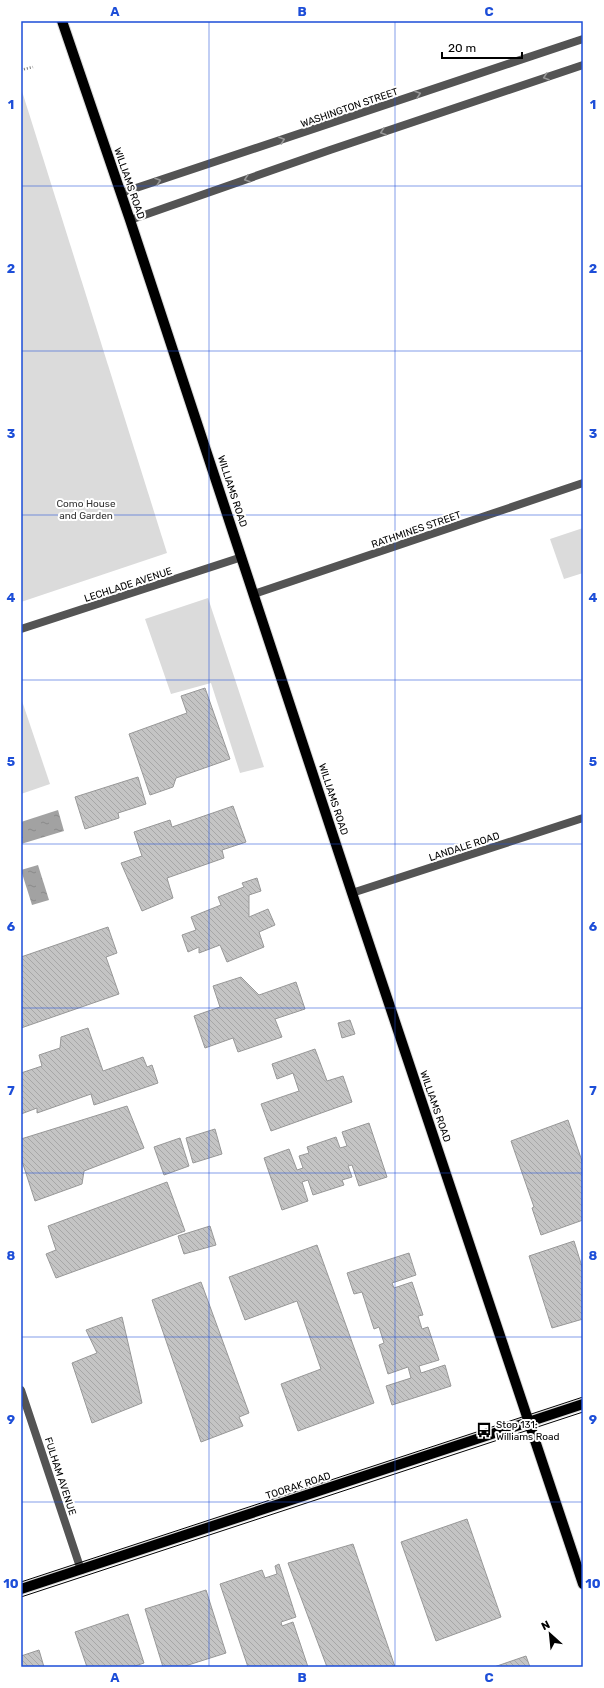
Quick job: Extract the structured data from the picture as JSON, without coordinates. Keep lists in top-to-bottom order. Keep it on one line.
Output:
{"streets":{"main road":["WILLIAMS ROAD","TOORAK ROAD"],"street":["WASHINGTON STREET","RATHMINES STREET","LECHLADE AVENUE","LANDALE ROAD","FULHAM AVENUE"]},"crossings":[["WASHINGTON STREET","WILLIAMS ROAD"],["WILLIAMS ROAD","RATHMINES STREET"],["WILLIAMS ROAD","LECHLADE AVENUE"],["WILLIAMS ROAD","LANDALE ROAD"],["WILLIAMS ROAD","TOORAK ROAD"],["FULHAM AVENUE","TOORAK ROAD"]],"parks":["Como House and Garden"],"places":{"bus stop":["Stop 131: Williams Road"]},"scale_bar":"20 m","north":"top left","grid":{"columns":["A","B","C"],"rows":["1","2","3","4","5","6","7","8","9","10"]}}
